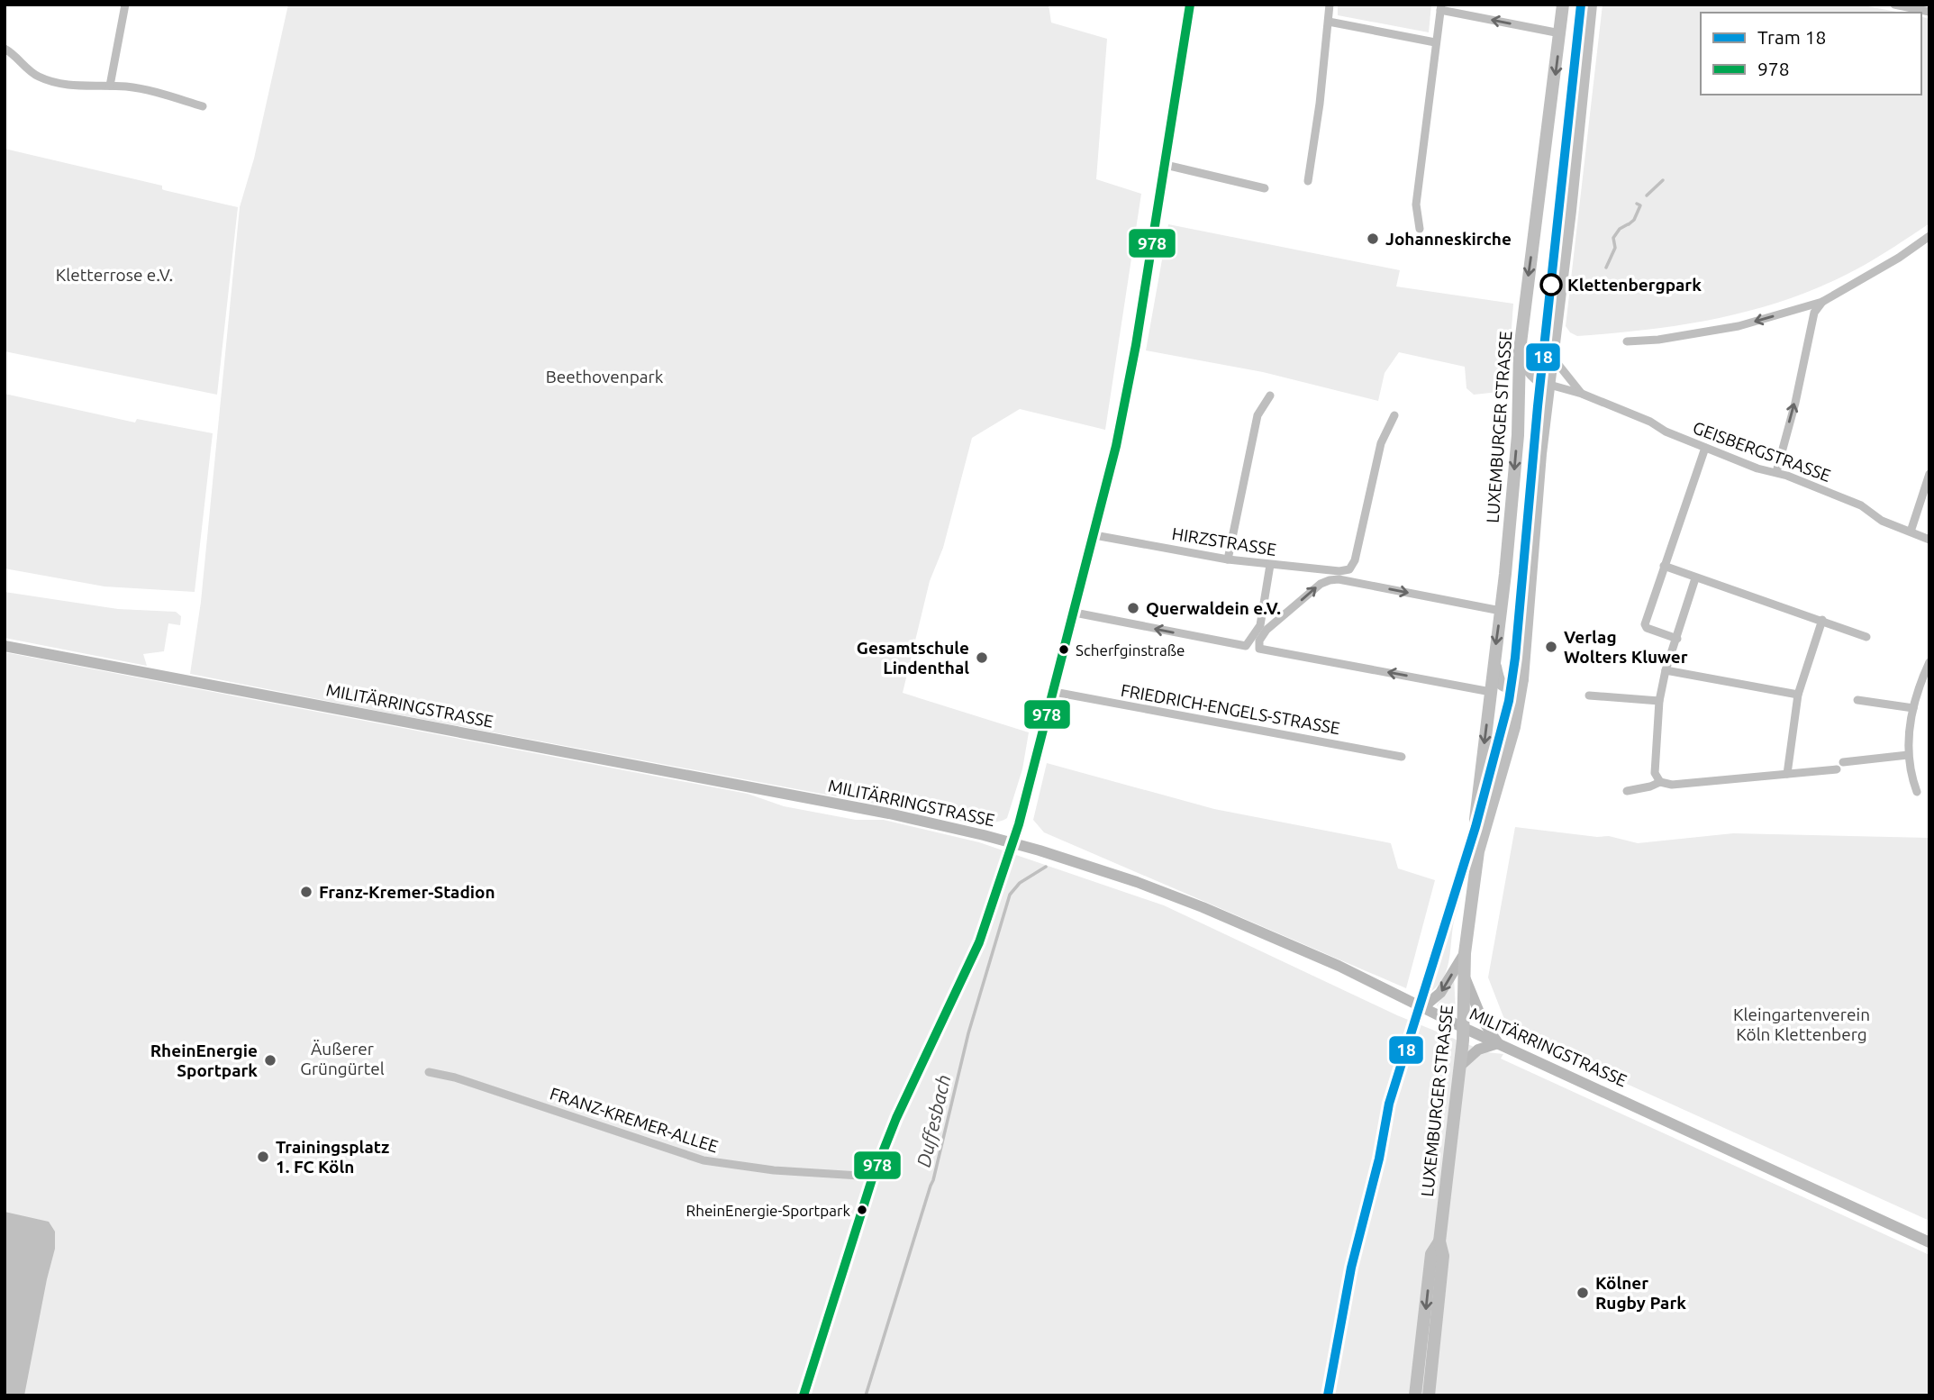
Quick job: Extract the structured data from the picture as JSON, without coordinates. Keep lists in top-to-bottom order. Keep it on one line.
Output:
{"streets":{"main road":["LUXEMBURGER STRASSE","MILITÄRRINGSTRASSE"],"street":["GEISBERGSTRASSE","HIRZSTRASSE","FRIEDRICH-ENGELS-STRASSE","FRANZ-KREMER-ALLEE"]},"crossings":[["LUXEMBURGER STRASSE","GEISBERGSTRASSE"],["LUXEMBURGER STRASSE","MILITÄRRINGSTRASSE"]],"water":["Duffesbach"],"parks":["Kletterrose e.V.","Beethovenpark","Kleingartenverein Köln Klettenberg","Äußerer Grüngürtel"],"places":["Johanneskirche","Klettenbergpark","Querwaldein e.V.","Verlag Wolters Kluwer","Scherfginstraße","Gesamtschule Lindenthal","Franz-Kremer-Stadion","RheinEnergie Sportpark","Trainingsplatz 1. FC Köln","RheinEnergie-Sportpark","Kölner Rugby Park"],"lines":["tram line 18","transit line 978"],"legend":["Tram 18","978"]}
